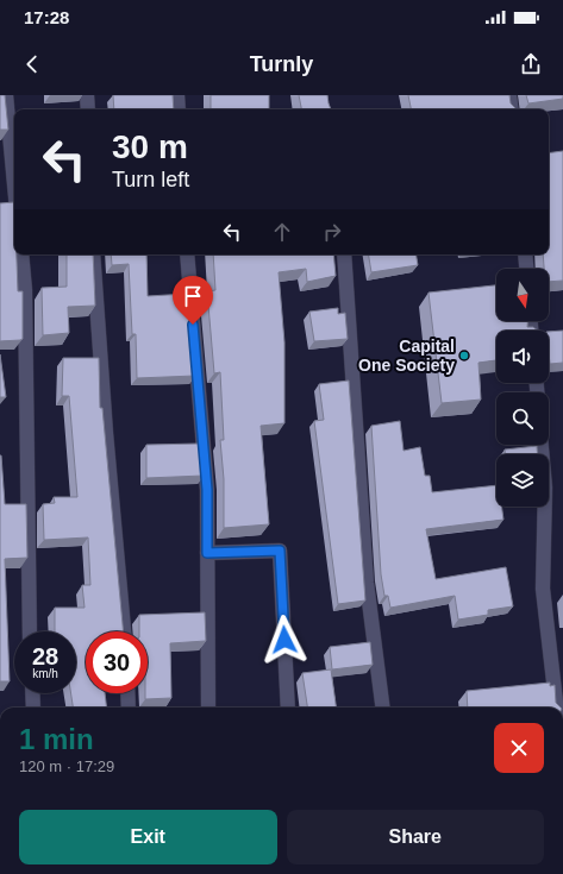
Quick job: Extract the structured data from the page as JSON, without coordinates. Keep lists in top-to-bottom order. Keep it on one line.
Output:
{"places":["Capital One Society"],"north":"bottom","page":{"status":"17:28","header":"Turnly","turn":["30 m","Turn left"],"speed":"28 km/h","limit":"30","heading":["1 min","120 m · 17:29"],"buttons":["Exit","Share"]}}
